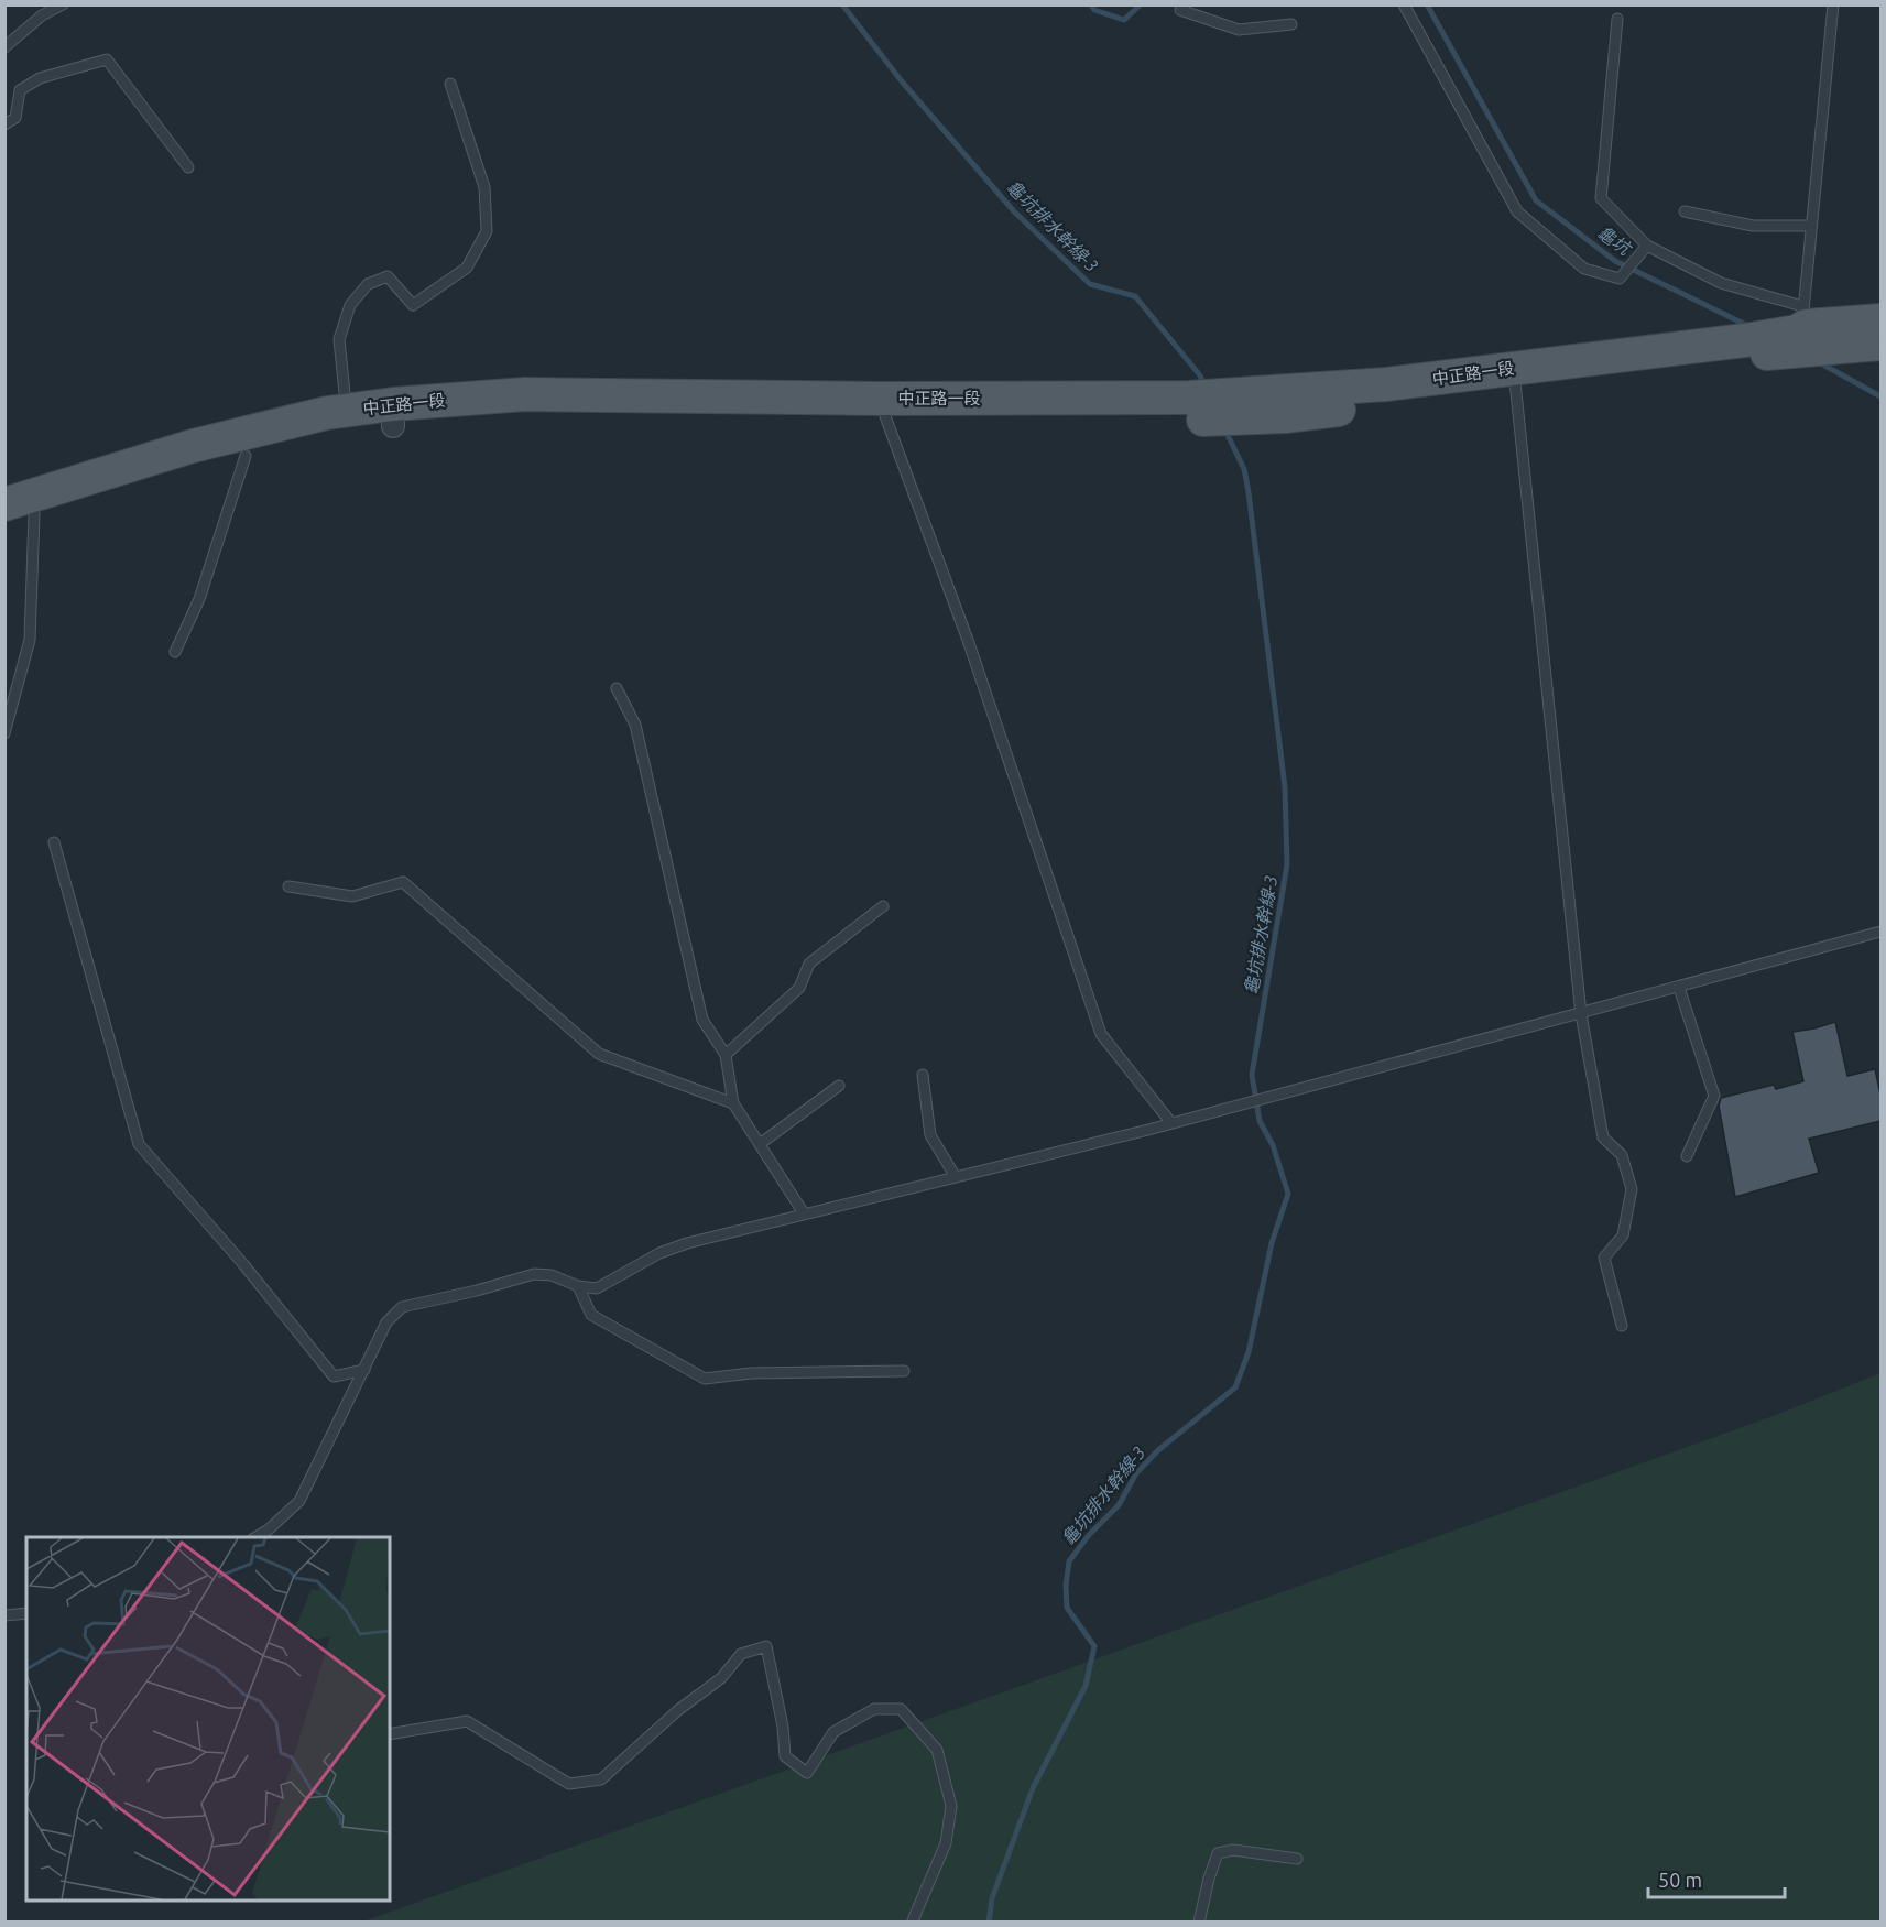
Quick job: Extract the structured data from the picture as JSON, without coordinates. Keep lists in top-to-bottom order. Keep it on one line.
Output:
{"streets":{"main road":["中正路一段"]},"water":["龜坑排水幹線-3","龜坑"],"scale_bar":"50 m"}
